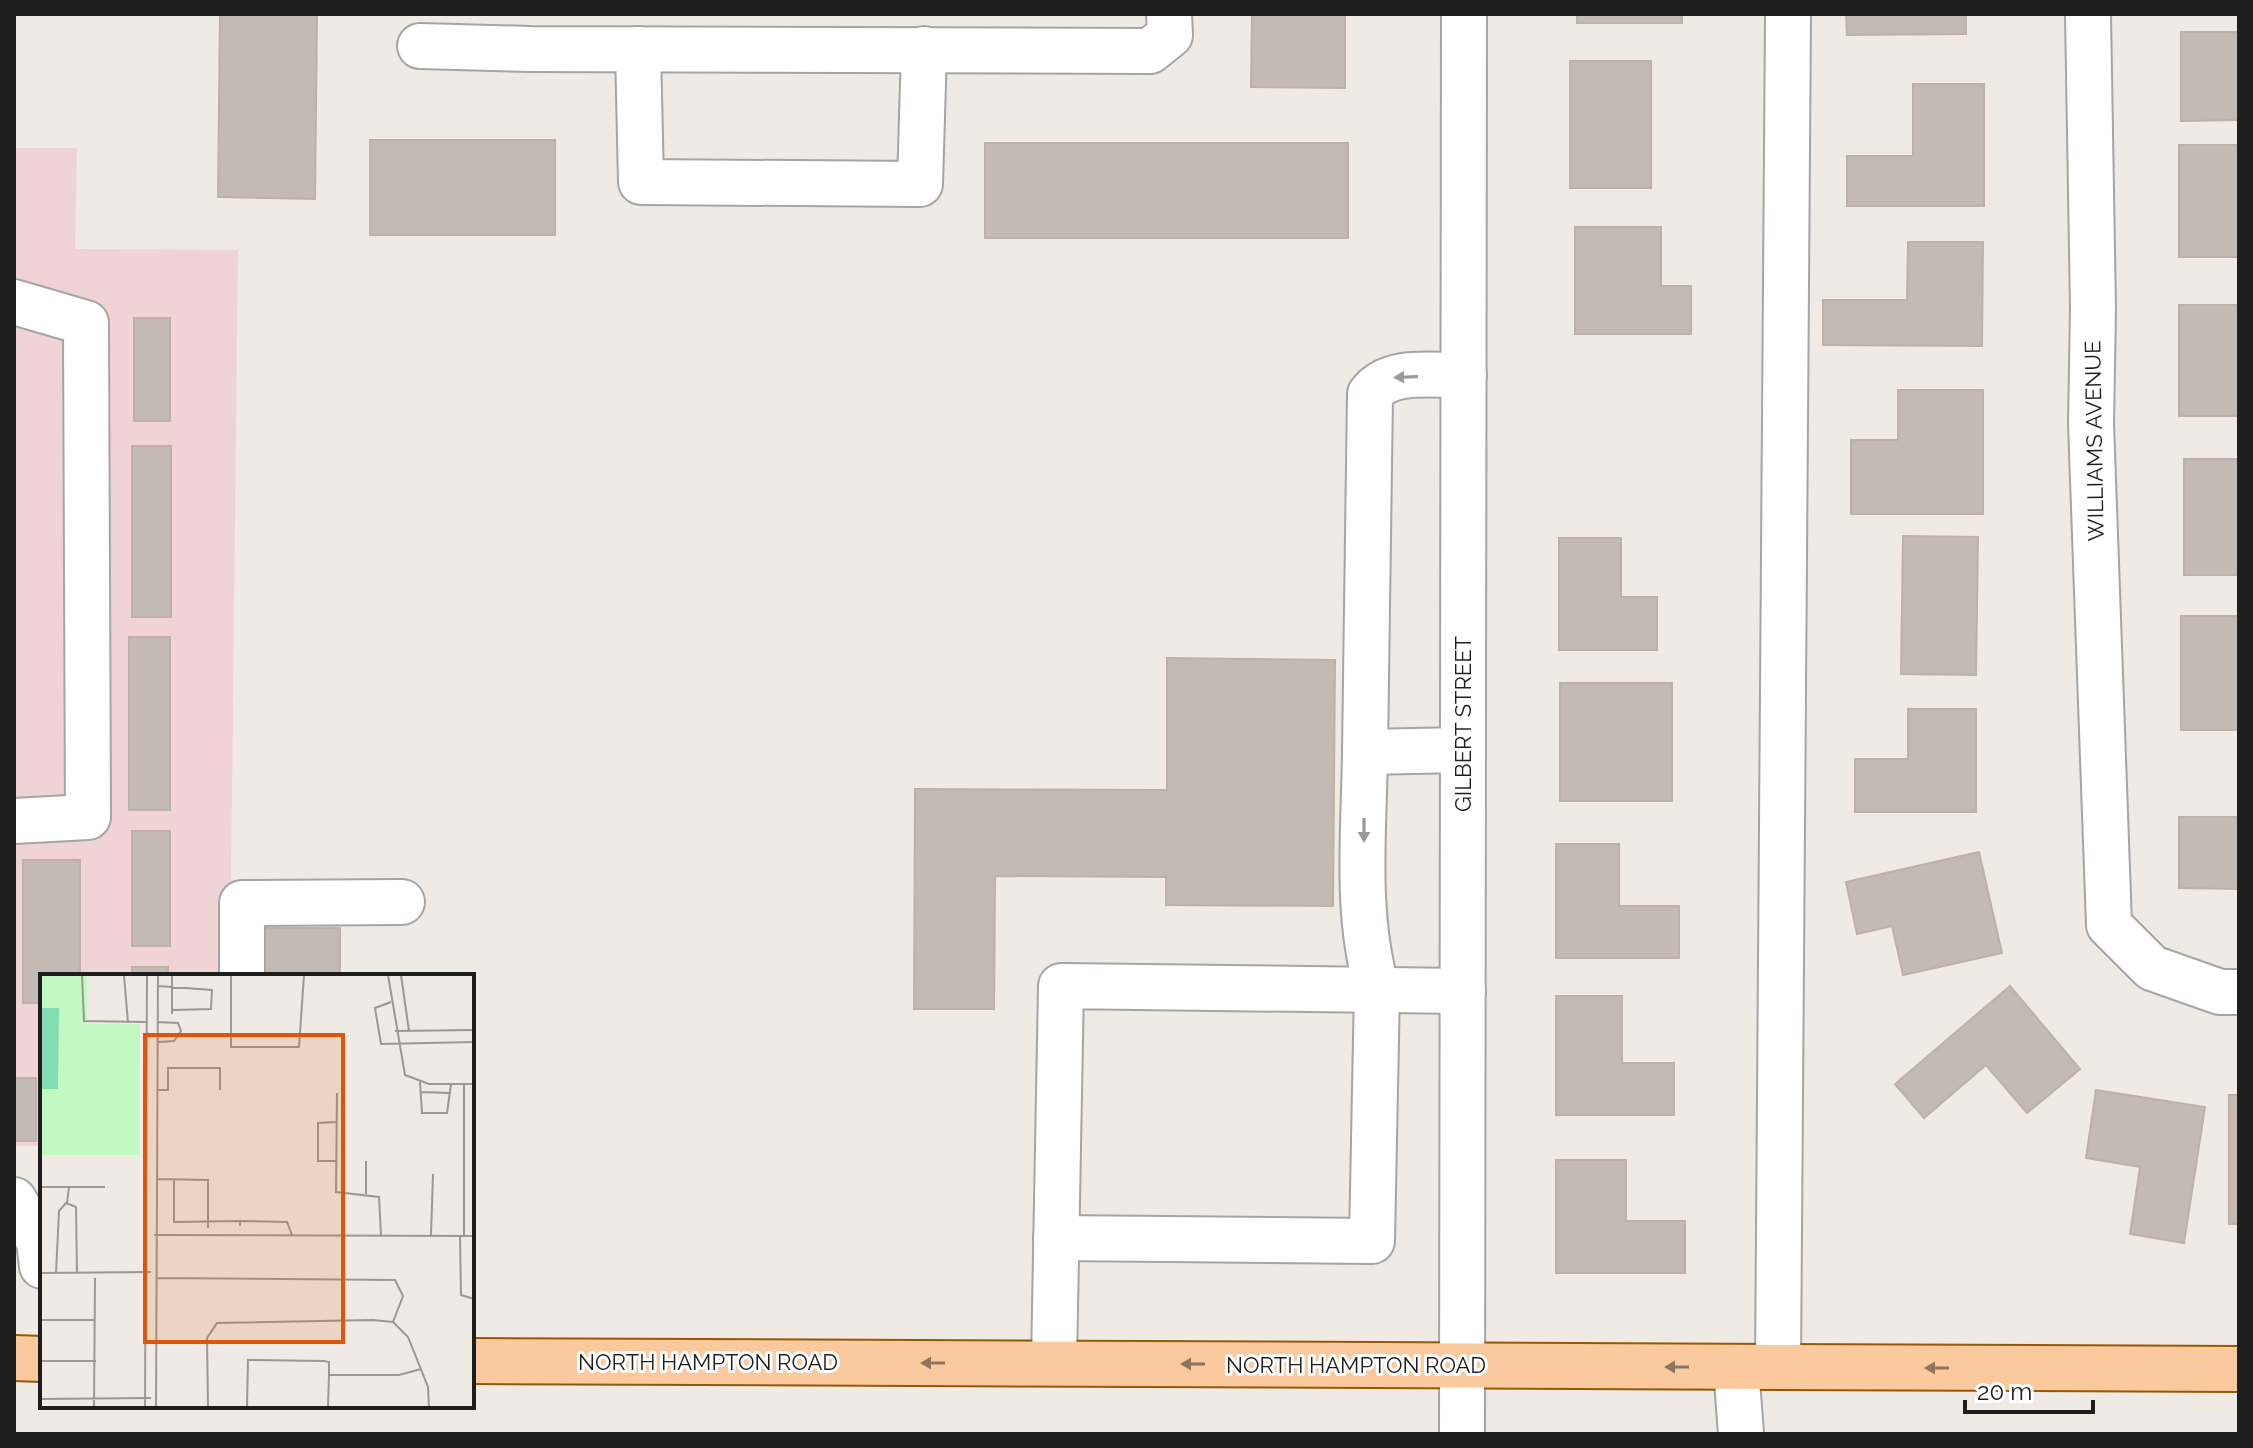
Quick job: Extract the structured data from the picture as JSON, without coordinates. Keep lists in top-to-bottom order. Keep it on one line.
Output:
{"streets":{"main road":["NORTH HAMPTON ROAD"],"street":["WILLIAMS AVENUE","GILBERT STREET"]},"crossings":[["GILBERT STREET","NORTH HAMPTON ROAD"]],"one_way":["NORTH HAMPTON ROAD"],"scale_bar":"20 m"}
